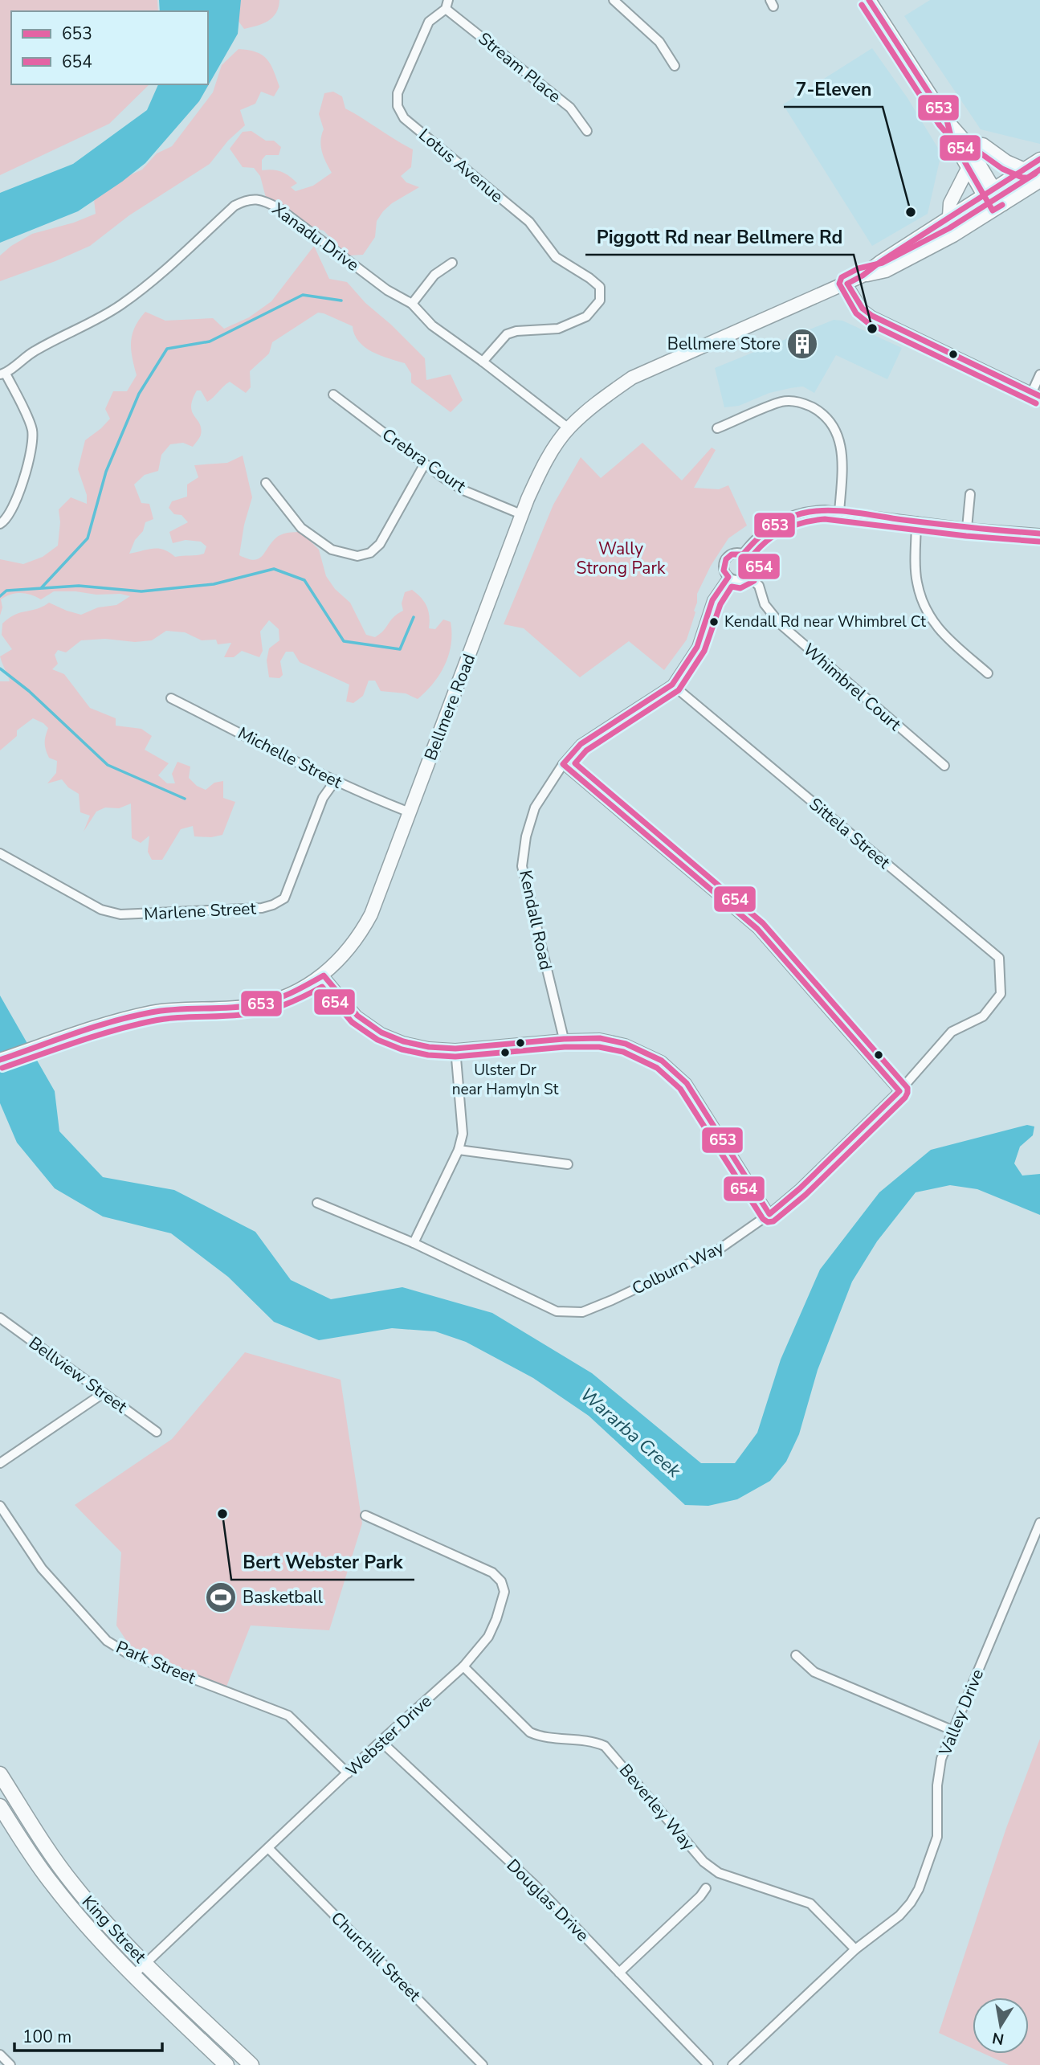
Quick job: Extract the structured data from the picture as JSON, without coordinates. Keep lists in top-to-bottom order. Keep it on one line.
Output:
{"streets":{"main road":["Bellmere Road","King Street"],"street":["Stream Place","Lotus Avenue","Xanadu Drive","Crebra Court","Whimbrel Court","Michelle Street","Sittela Street","Marlene Street","Kendall Road","Colburn Way","Bellview Street","Park Street","Valley Drive","Webster Drive","Beverley Way","Douglas Drive","Churchill Street"]},"crossings":[["Stream Place","Lotus Avenue"],["Lotus Avenue","Xanadu Drive"],["Xanadu Drive","Bellmere Road"],["Crebra Court","Bellmere Road"],["Whimbrel Court","Kendall Road"],["Bellmere Road","Michelle Street"],["Michelle Street","Marlene Street"],["Sittela Street","Kendall Road"],["Sittela Street","Colburn Way"],["Park Street","Webster Drive"],["Valley Drive","Beverley Way"],["Webster Drive","Beverley Way"],["Webster Drive","Douglas Drive"],["Webster Drive","King Street"],["Webster Drive","Churchill Street"]],"water":["Wararba Creek"],"parks":["Wally Strong Park"],"places":{"other":["7-Eleven","Piggott Rd near Bellmere Rd","Kendall Rd near Whimbrel Ct","Ulster Dr near Hamyln St","Bert Webster Park"],"building":["Bellmere Store"],"sports":["Basketball"]},"lines":["transit line 653","transit line 654"],"legend":["653","654"],"scale_bar":"100 m","north":"bottom"}
